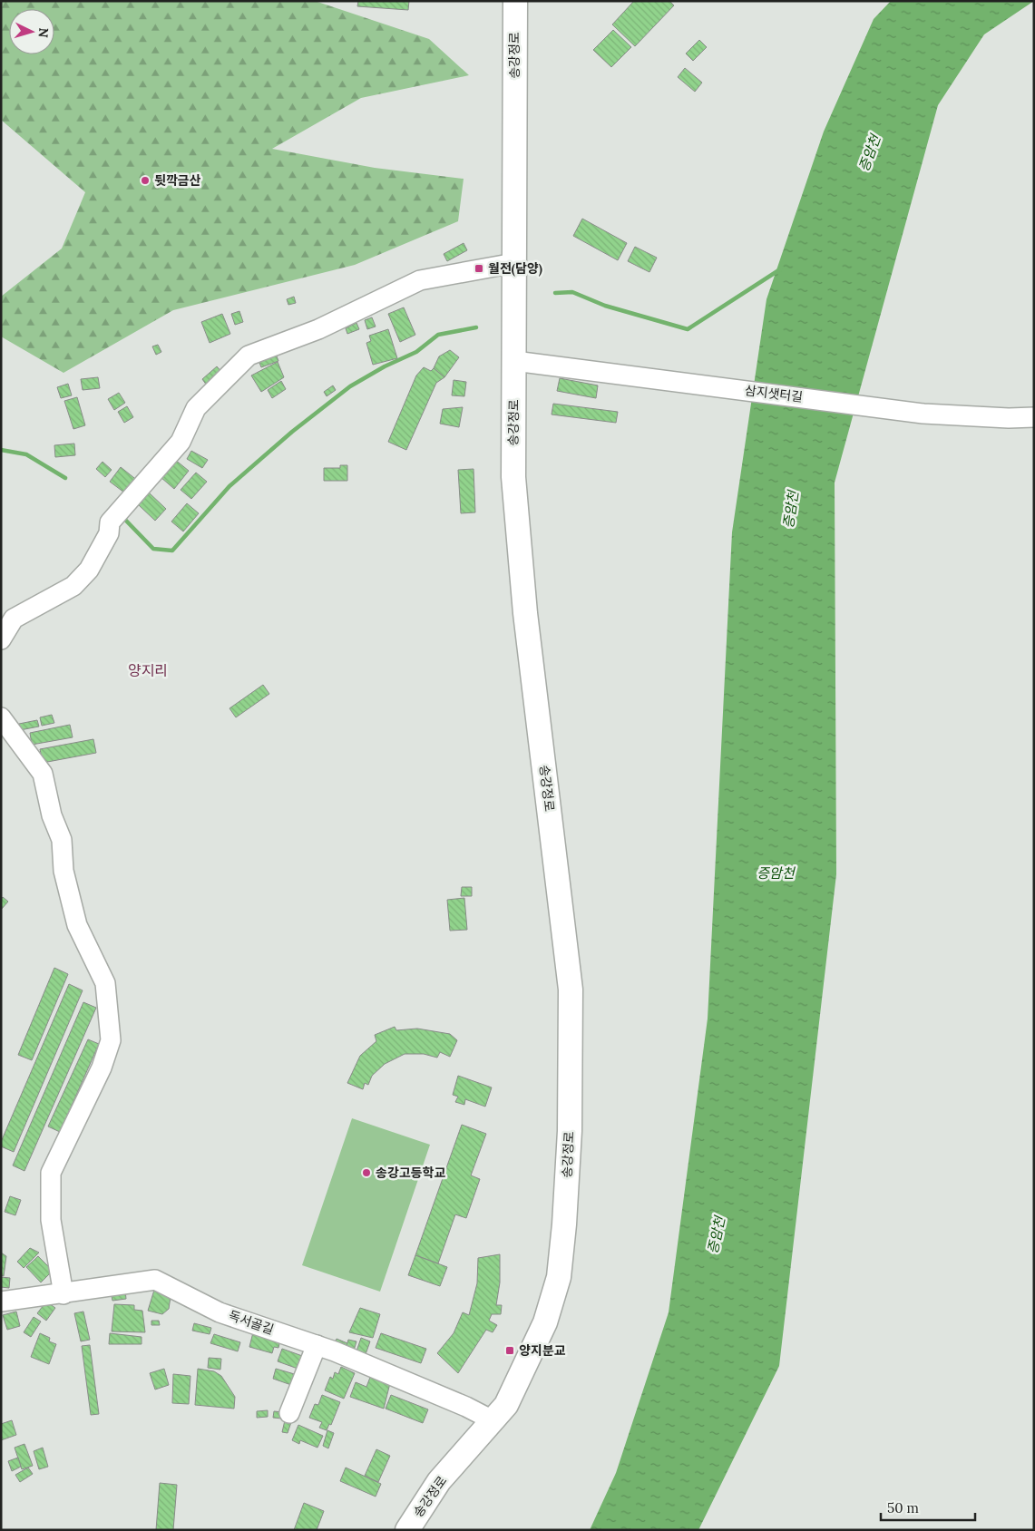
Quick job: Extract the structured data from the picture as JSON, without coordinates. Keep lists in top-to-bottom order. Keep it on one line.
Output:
{"streets":{"main road":["송강정로"],"street":["삼지샛터길","독서골길"]},"crossings":[["송강정로","삼지샛터길"],["송강정로","독서골길"]],"districts":["양지리"],"water":["증암천"],"places":{"other":["뒷깍금산","송강고등학교"],"transit":["월전(담양)","양지분교"]},"scale_bar":"50 m","north":"right"}
